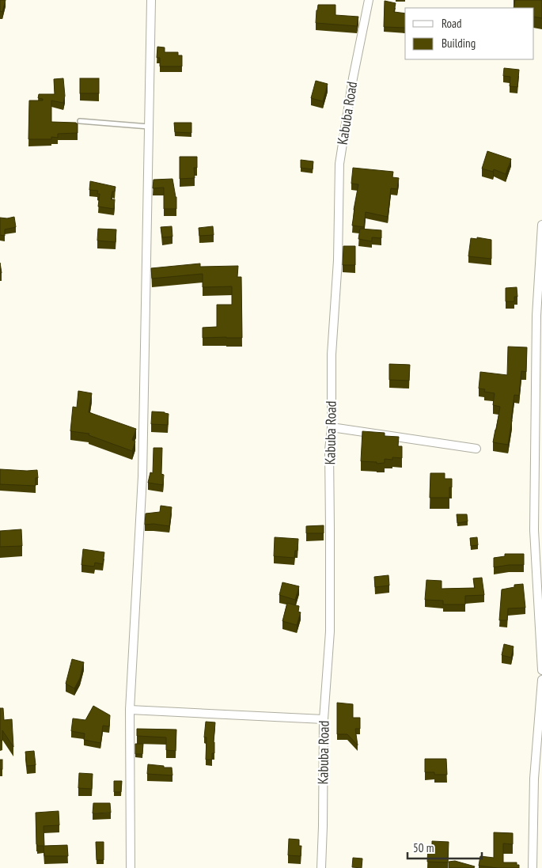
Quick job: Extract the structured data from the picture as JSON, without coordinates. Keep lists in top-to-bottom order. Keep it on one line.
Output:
{"streets":{"street":["Kabuba Road"]},"legend":["Road","Building"],"scale_bar":"50 m"}
